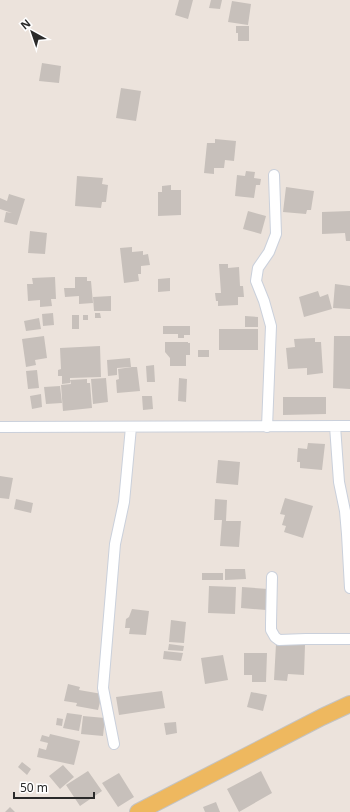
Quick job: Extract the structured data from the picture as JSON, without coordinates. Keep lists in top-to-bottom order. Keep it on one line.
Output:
{"scale_bar":"50 m","north":"top left"}
